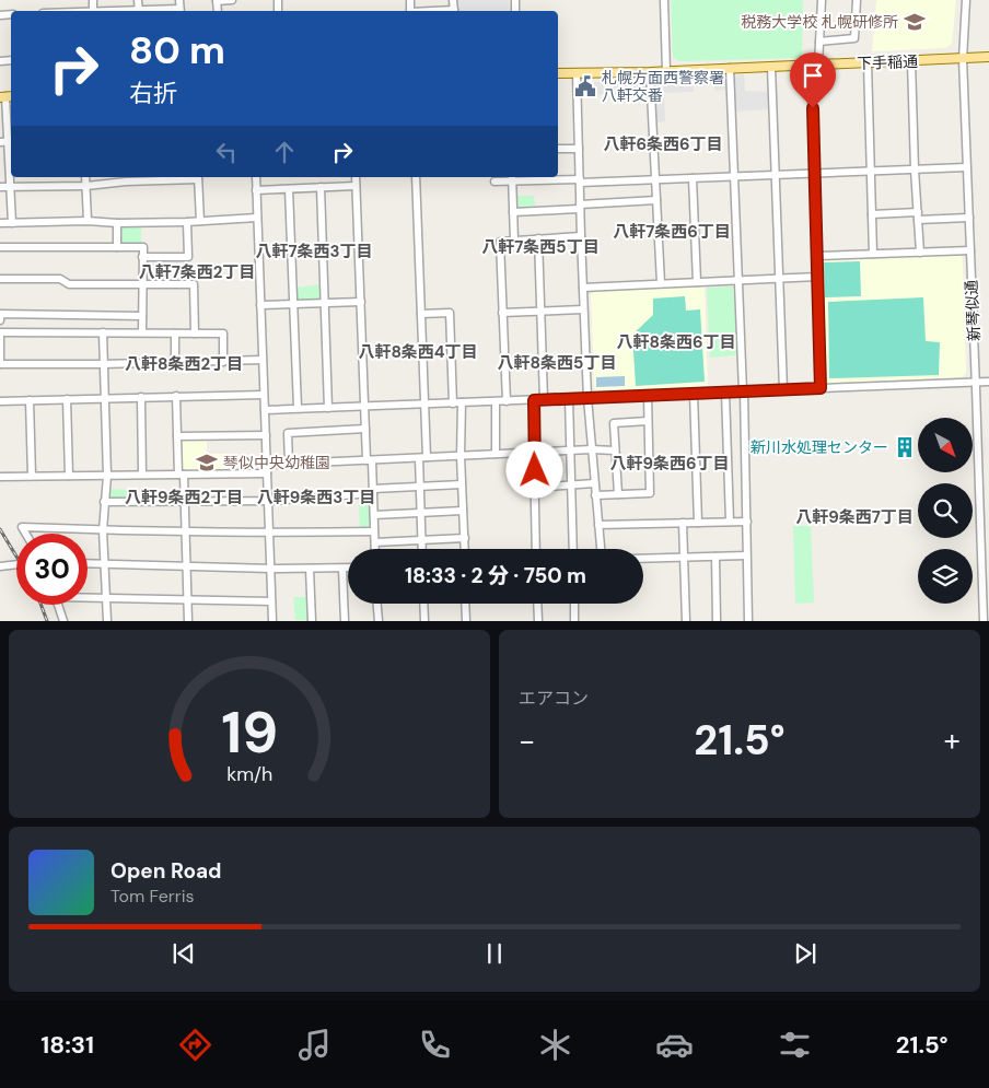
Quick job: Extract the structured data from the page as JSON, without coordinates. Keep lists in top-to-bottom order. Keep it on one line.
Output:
{"streets":{"main road":["下手稲通"],"street":["新琴似通"]},"crossings":[["下手稲通","新琴似通"]],"districts":["八軒6条西6丁目","八軒7条西6丁目","八軒7条西5丁目","八軒7条西3丁目","八軒7条西2丁目","八軒8条西6丁目","八軒8条西4丁目","八軒8条西5丁目","八軒8条西2丁目","八軒9条西6丁目","八軒9条西2丁目","八軒9条西3丁目","八軒9条西7丁目"],"places":{"school or university":["税務大学校 札幌研修所","琴似中央幼稚園"],"public building":["札幌方面西警察署 八軒交番"],"building":["新川水処理センター"]},"north":"bottom right","page":{"turn":["80 m","右折"],"limit":"30","trip":"18:33 · 2 分 · 750 m","tile":"エアコン","heat":["−","21.5°","+"],"song":["Open Road","Tom Ferris"],"tabs":["18:31","21.5°"],"gauge":["19","km/h"]}}
